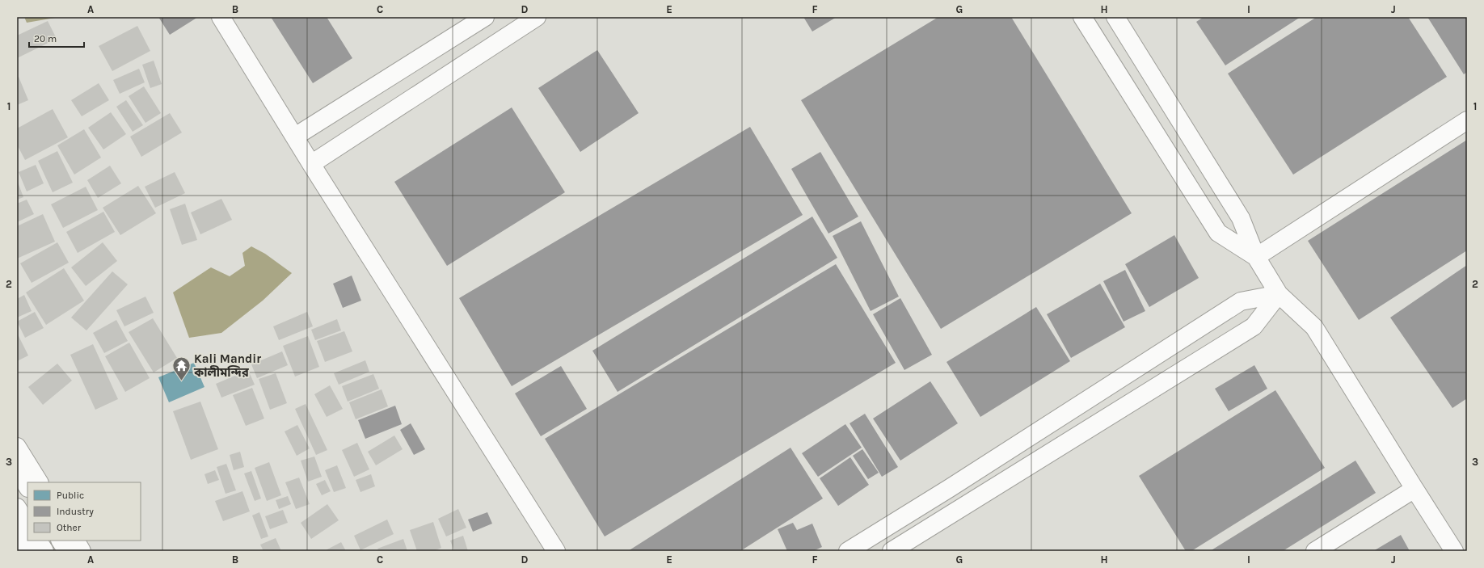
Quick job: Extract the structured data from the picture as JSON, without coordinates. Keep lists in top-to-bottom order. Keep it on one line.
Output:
{"places":{"temple":["Kali Mandir কালীমন্দির"]},"legend":["Public","Industry","Other"],"scale_bar":"20 m","grid":{"columns":["A","B","C","D","E","F","G","H","I","J"],"rows":["1","2","3"]}}
